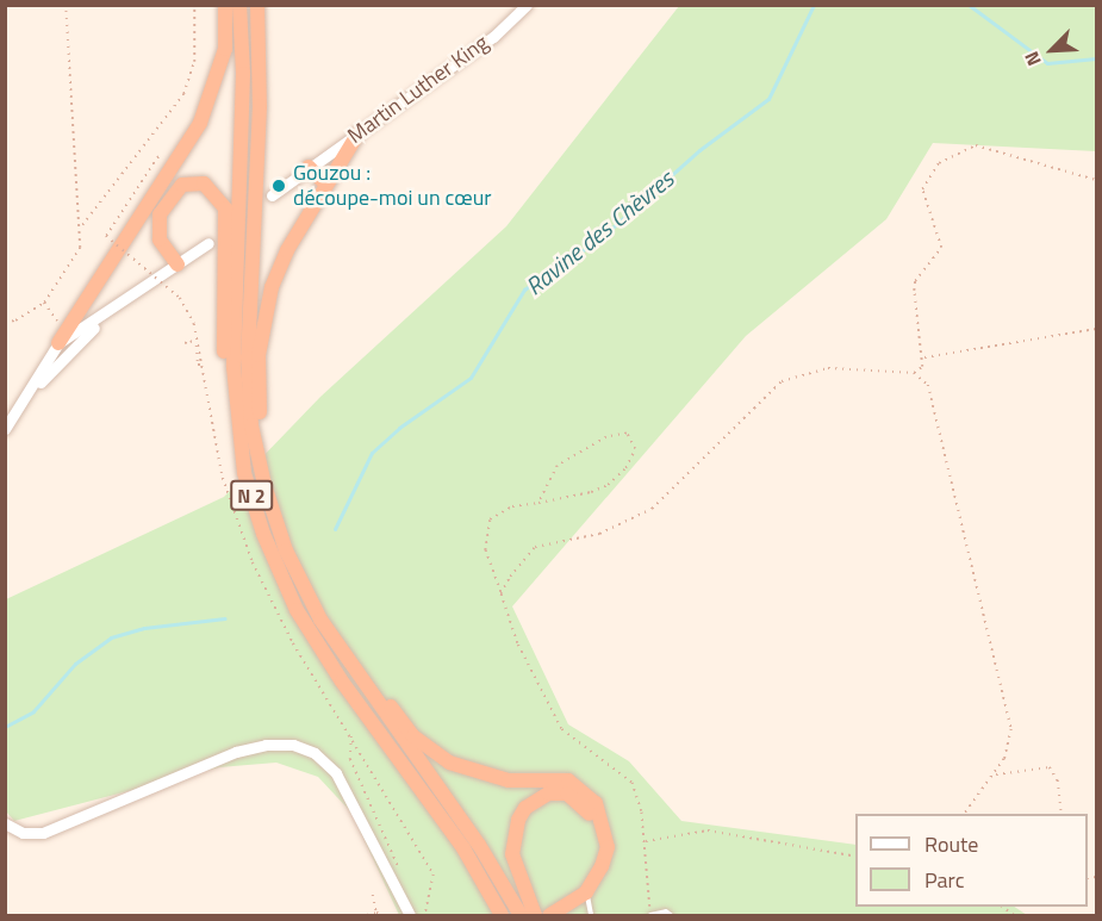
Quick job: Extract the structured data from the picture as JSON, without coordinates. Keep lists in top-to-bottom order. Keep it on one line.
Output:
{"streets":{"highway":["N 2"],"street":["Martin Luther King"]},"water":["Ravine des Chèvres"],"places":["Gouzou : découpe-moi un cœur"],"legend":["Route","Parc"],"north":"bottom left"}
